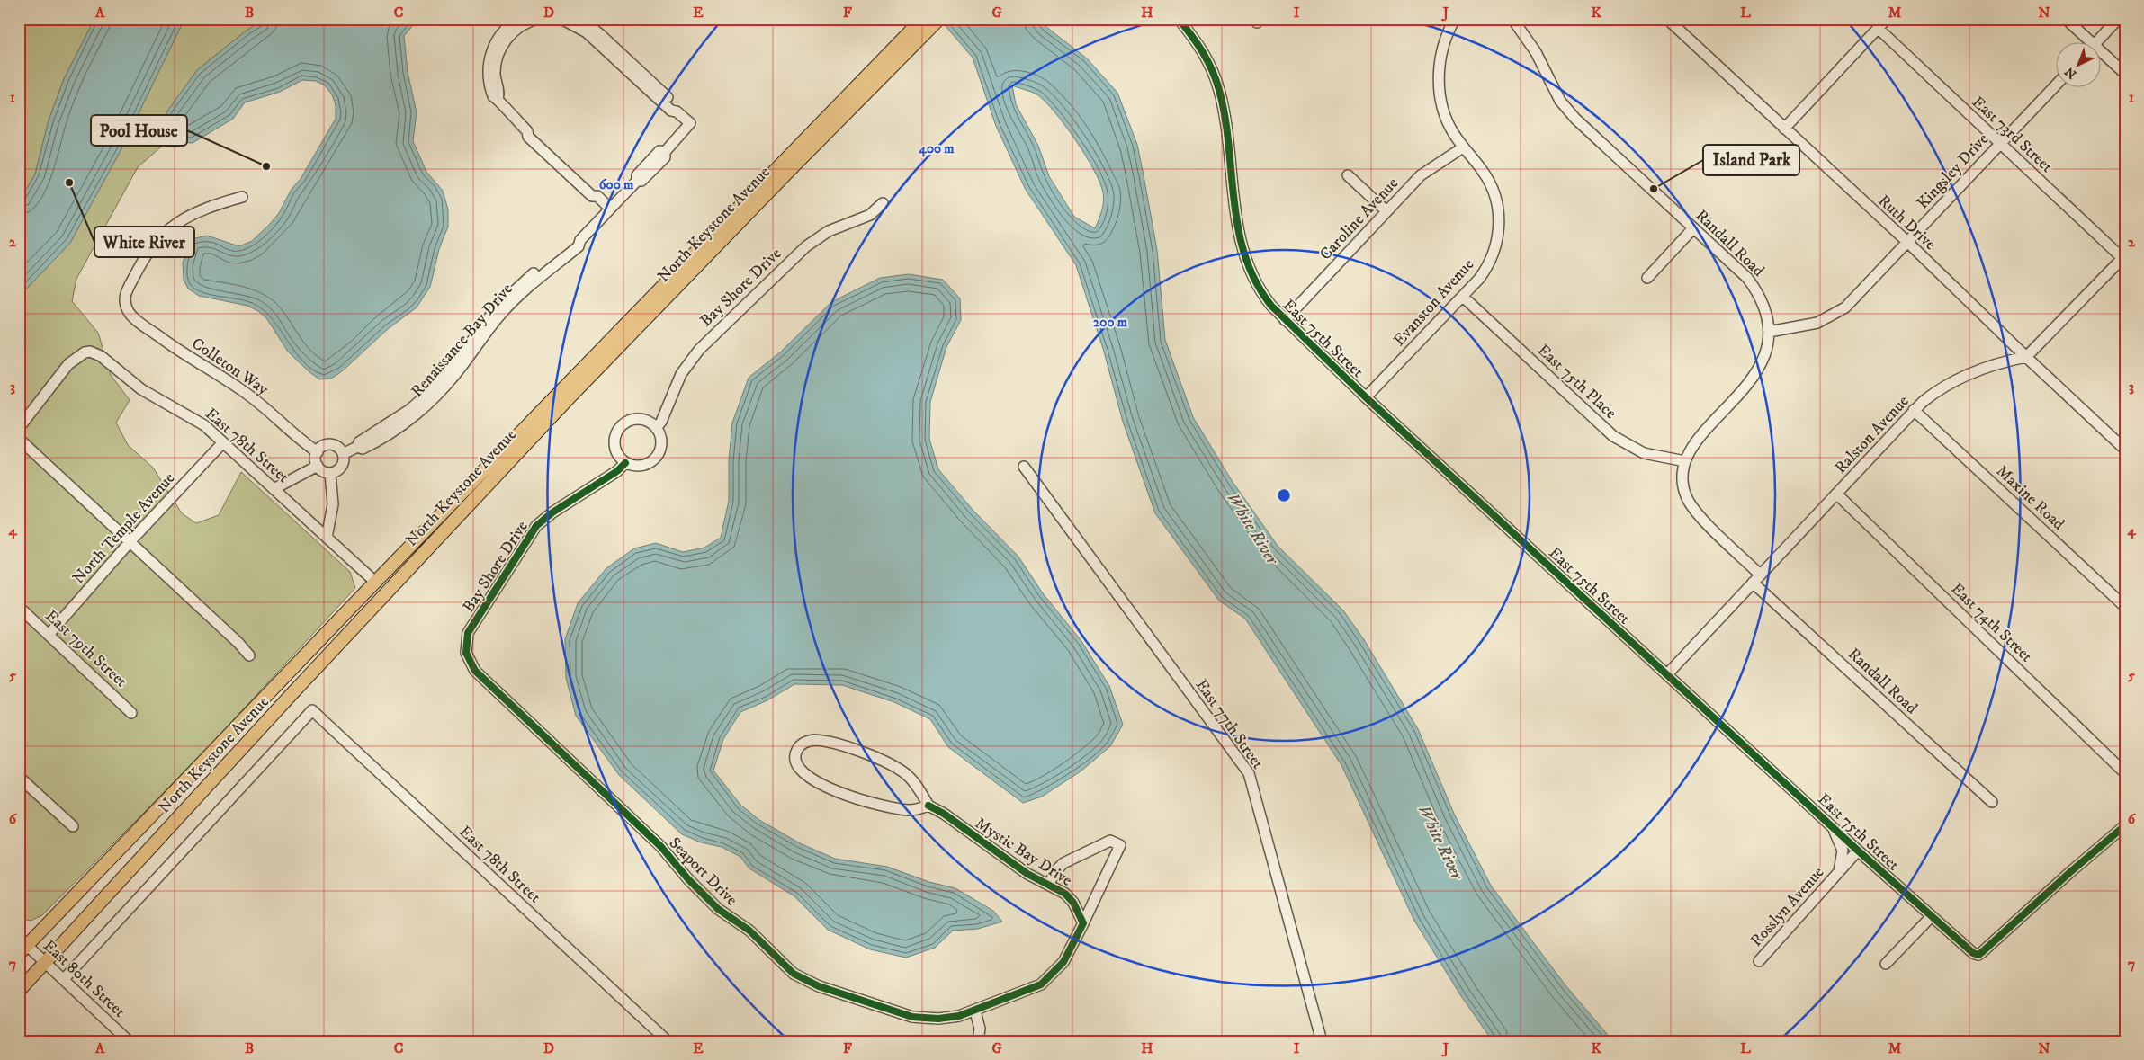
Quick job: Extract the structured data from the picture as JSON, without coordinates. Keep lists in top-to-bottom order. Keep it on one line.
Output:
{"streets":{"main road":["North Keystone Avenue"],"street":["East 73rd Street","Kingsley Drive","Caroline Avenue","Ruth Drive","Randall Road","Bay Shore Drive","Evanston Avenue","East 75th Street","Renaissance Bay Drive","Colleton Way","East 75th Place","Ralston Avenue","East 78th Street","Maxine Road","North Temple Avenue","East 74th Street","East 79th Street","East 77th Street","Mystic Bay Drive","Seaport Drive","Rosslyn Avenue","East 80th Street"]},"crossings":[["East 73rd Street","Kingsley Drive"],["Kingsley Drive","Ruth Drive"],["Kingsley Drive","Randall Road"],["Caroline Avenue","Evanston Avenue"],["Caroline Avenue","East 75th Street"],["Ruth Drive","Ralston Avenue"],["North Keystone Avenue","East 78th Street"],["North Keystone Avenue","East 80th Street"],["Randall Road","East 75th Place"],["Randall Road","Ralston Avenue"],["Bay Shore Drive","Seaport Drive"],["Evanston Avenue","East 75th Street"],["Evanston Avenue","East 75th Place"],["East 75th Street","Ralston Avenue"],["East 75th Street","Rosslyn Avenue"],["Renaissance Bay Drive","Colleton Way"],["Ralston Avenue","Maxine Road"],["Ralston Avenue","East 74th Street"],["East 78th Street","North Temple Avenue"],["East 78th Street","East 80th Street"],["North Temple Avenue","East 79th Street"],["Mystic Bay Drive","Seaport Drive"]],"water":["White River"],"places":["Pool House","White River","Island Park"],"north":"bottom left","grid":{"columns":["A","B","C","D","E","F","G","H","I","J","K","L","M","N"],"rows":["1","2","3","4","5","6","7"]},"rings":["400 m","600 m","200 m"]}
